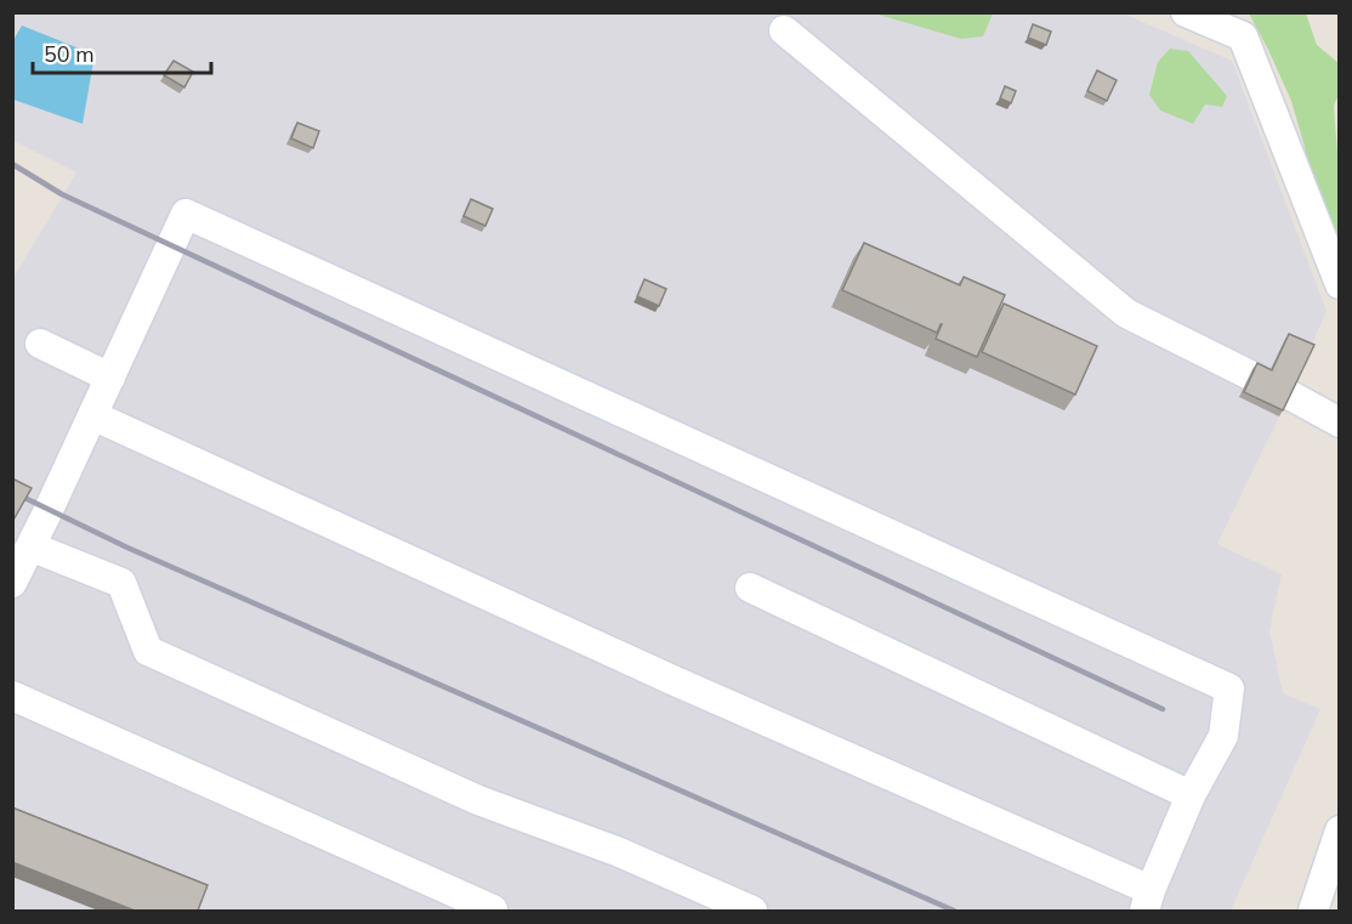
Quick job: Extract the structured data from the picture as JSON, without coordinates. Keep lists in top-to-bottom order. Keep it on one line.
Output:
{"scale_bar":"50 m"}
